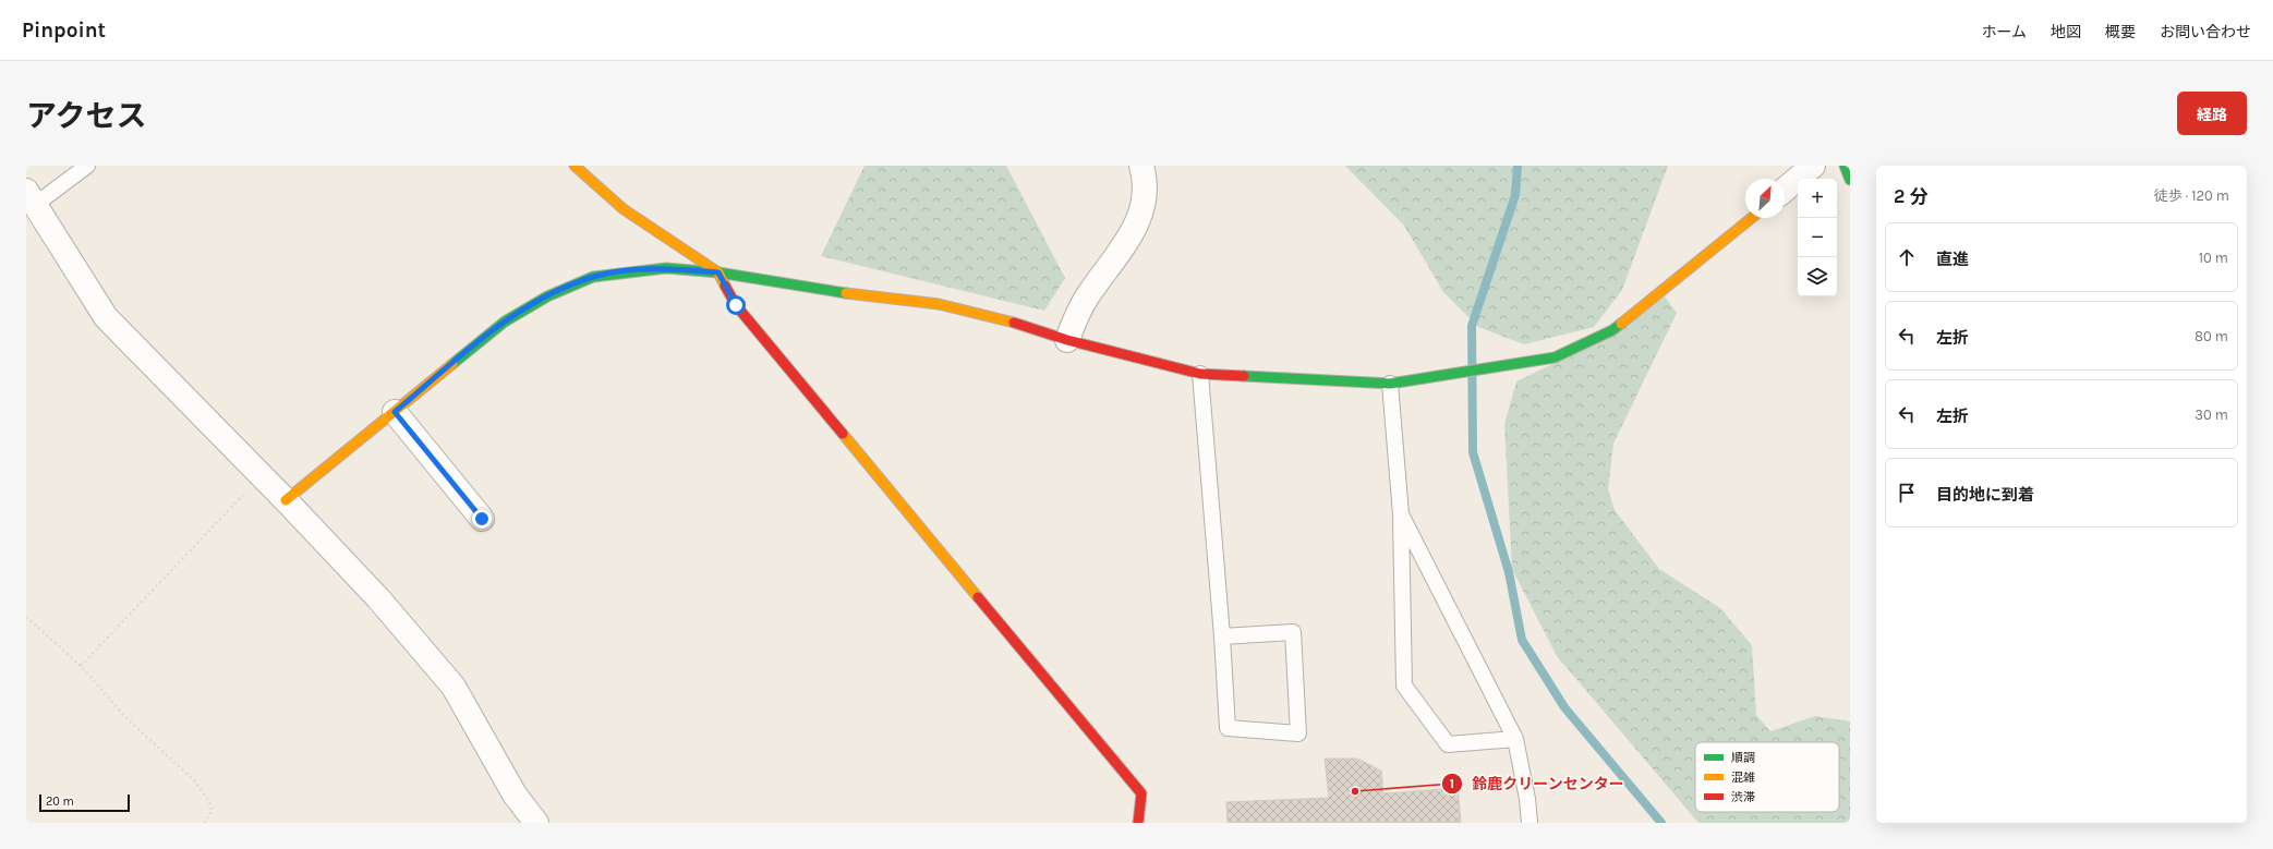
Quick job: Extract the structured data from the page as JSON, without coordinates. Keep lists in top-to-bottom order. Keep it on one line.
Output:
{"places":["鈴鹿クリーンセンター"],"legend":["順調","混雑","渋滞"],"scale_bar":"20 m","north":"top right","page":{"header":"Pinpoint","nav":["ホーム","地図","概要","お問い合わせ"],"title":"アクセス","buttons":"経路","heading":["2 分","徒歩 · 120 m"],"map_buttons":["+","−"],"list":[["直進","10 m"],["左折","80 m"],["左折","30 m"],"目的地に到着"],"scale":"20 m"}}
